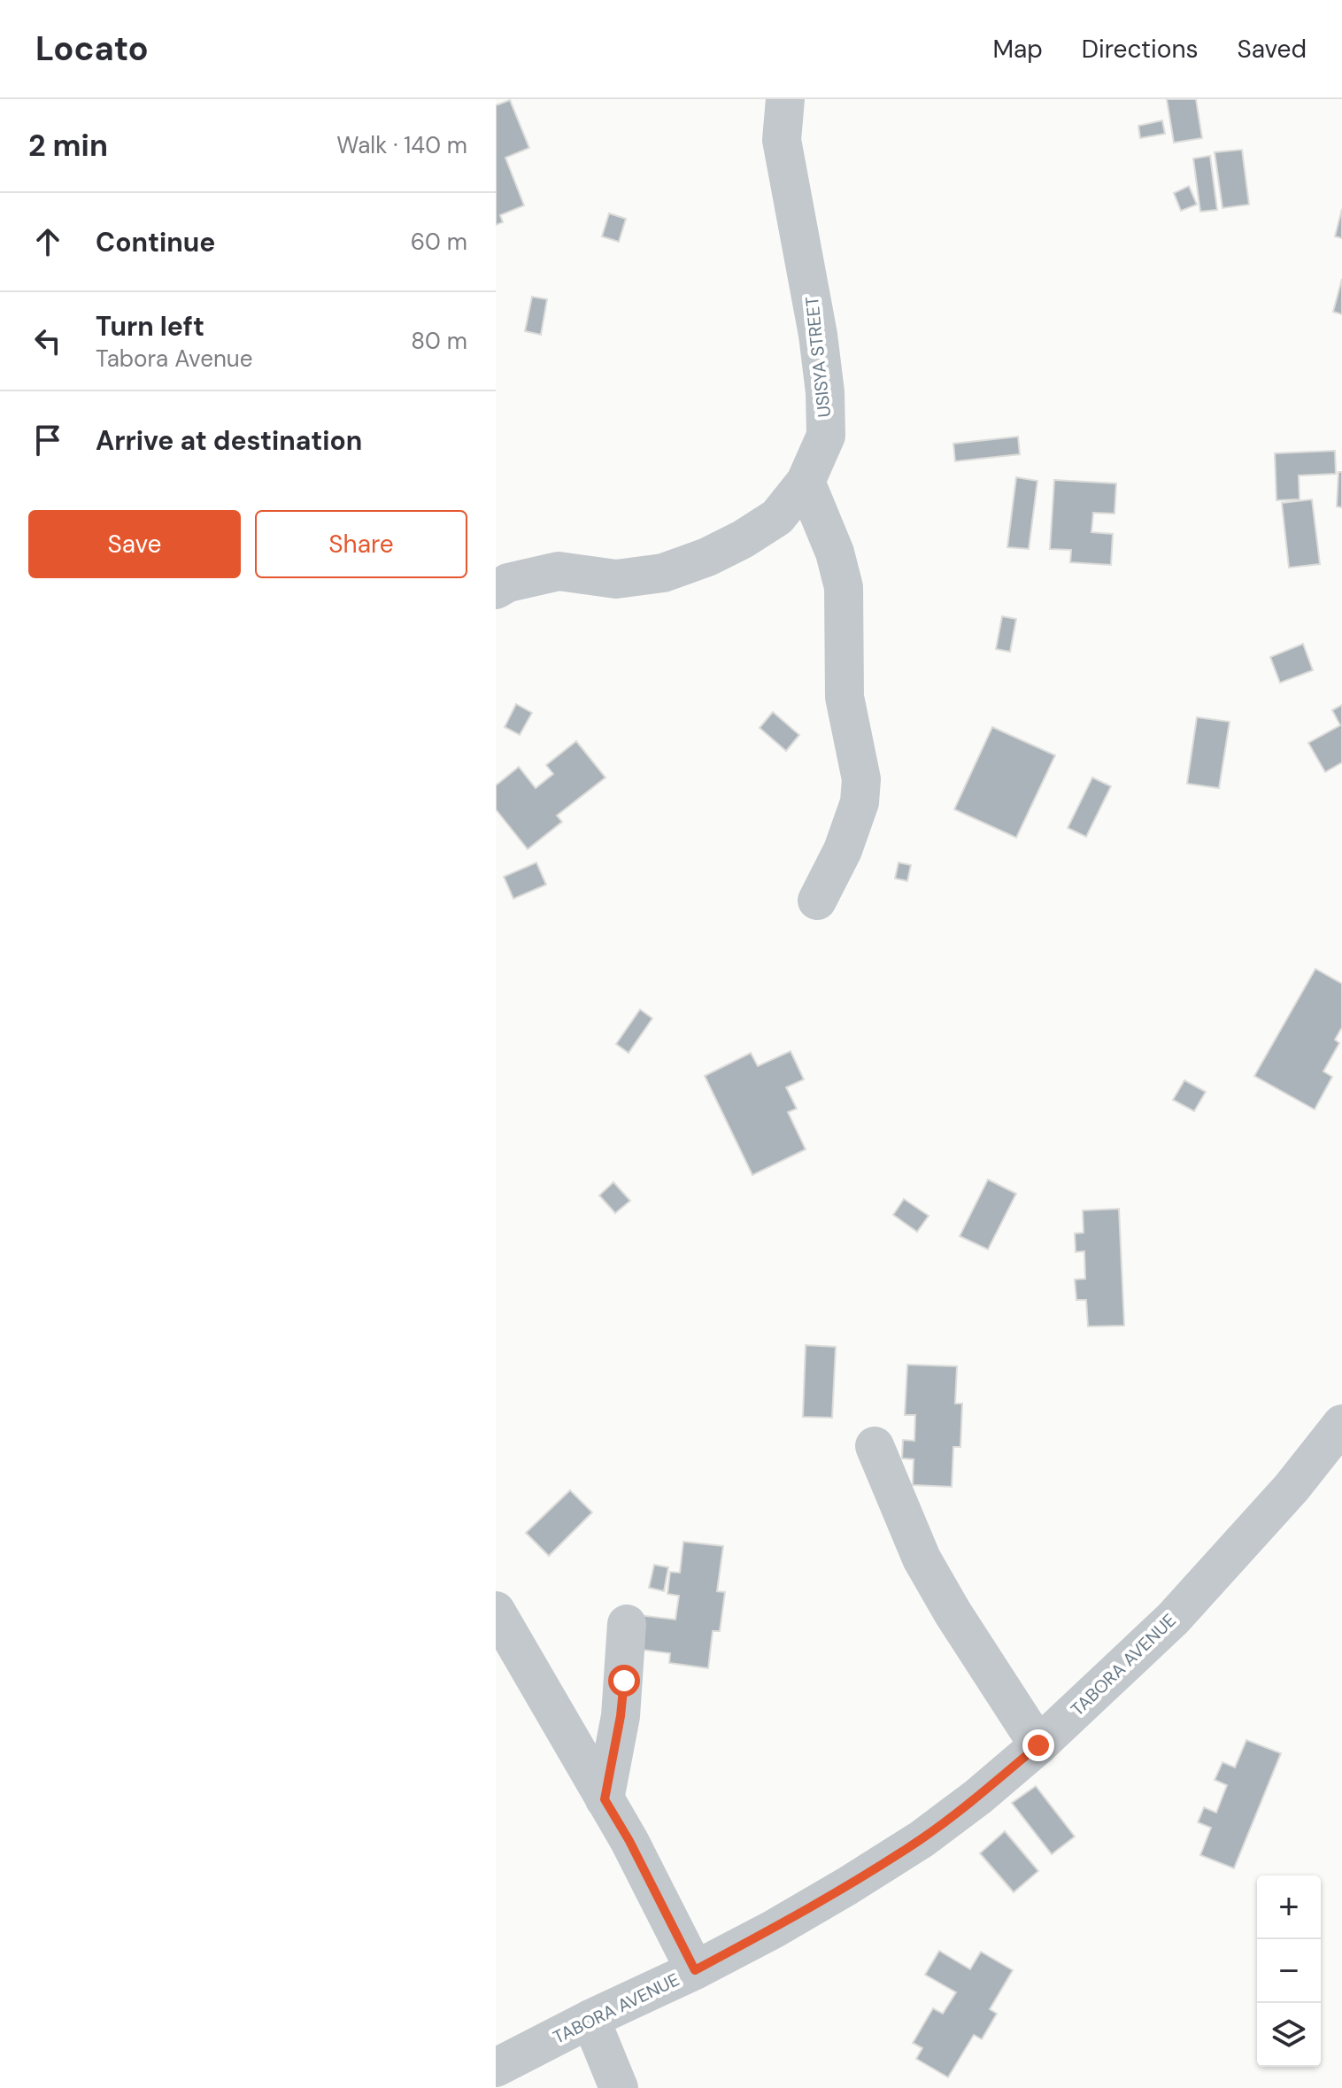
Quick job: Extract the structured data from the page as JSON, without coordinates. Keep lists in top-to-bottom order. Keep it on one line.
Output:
{"streets":{"street":["USISYA STREET","TABORA AVENUE"]},"page":{"header":"Locato","nav":["Map","Directions","Saved"],"heading":["2 min","Walk · 140 m"],"list":[["Continue","60 m"],["Turn left","Tabora Avenue","80 m"],"Arrive at destination"],"buttons":["Save","Share"],"map_buttons":["+","−"]}}
